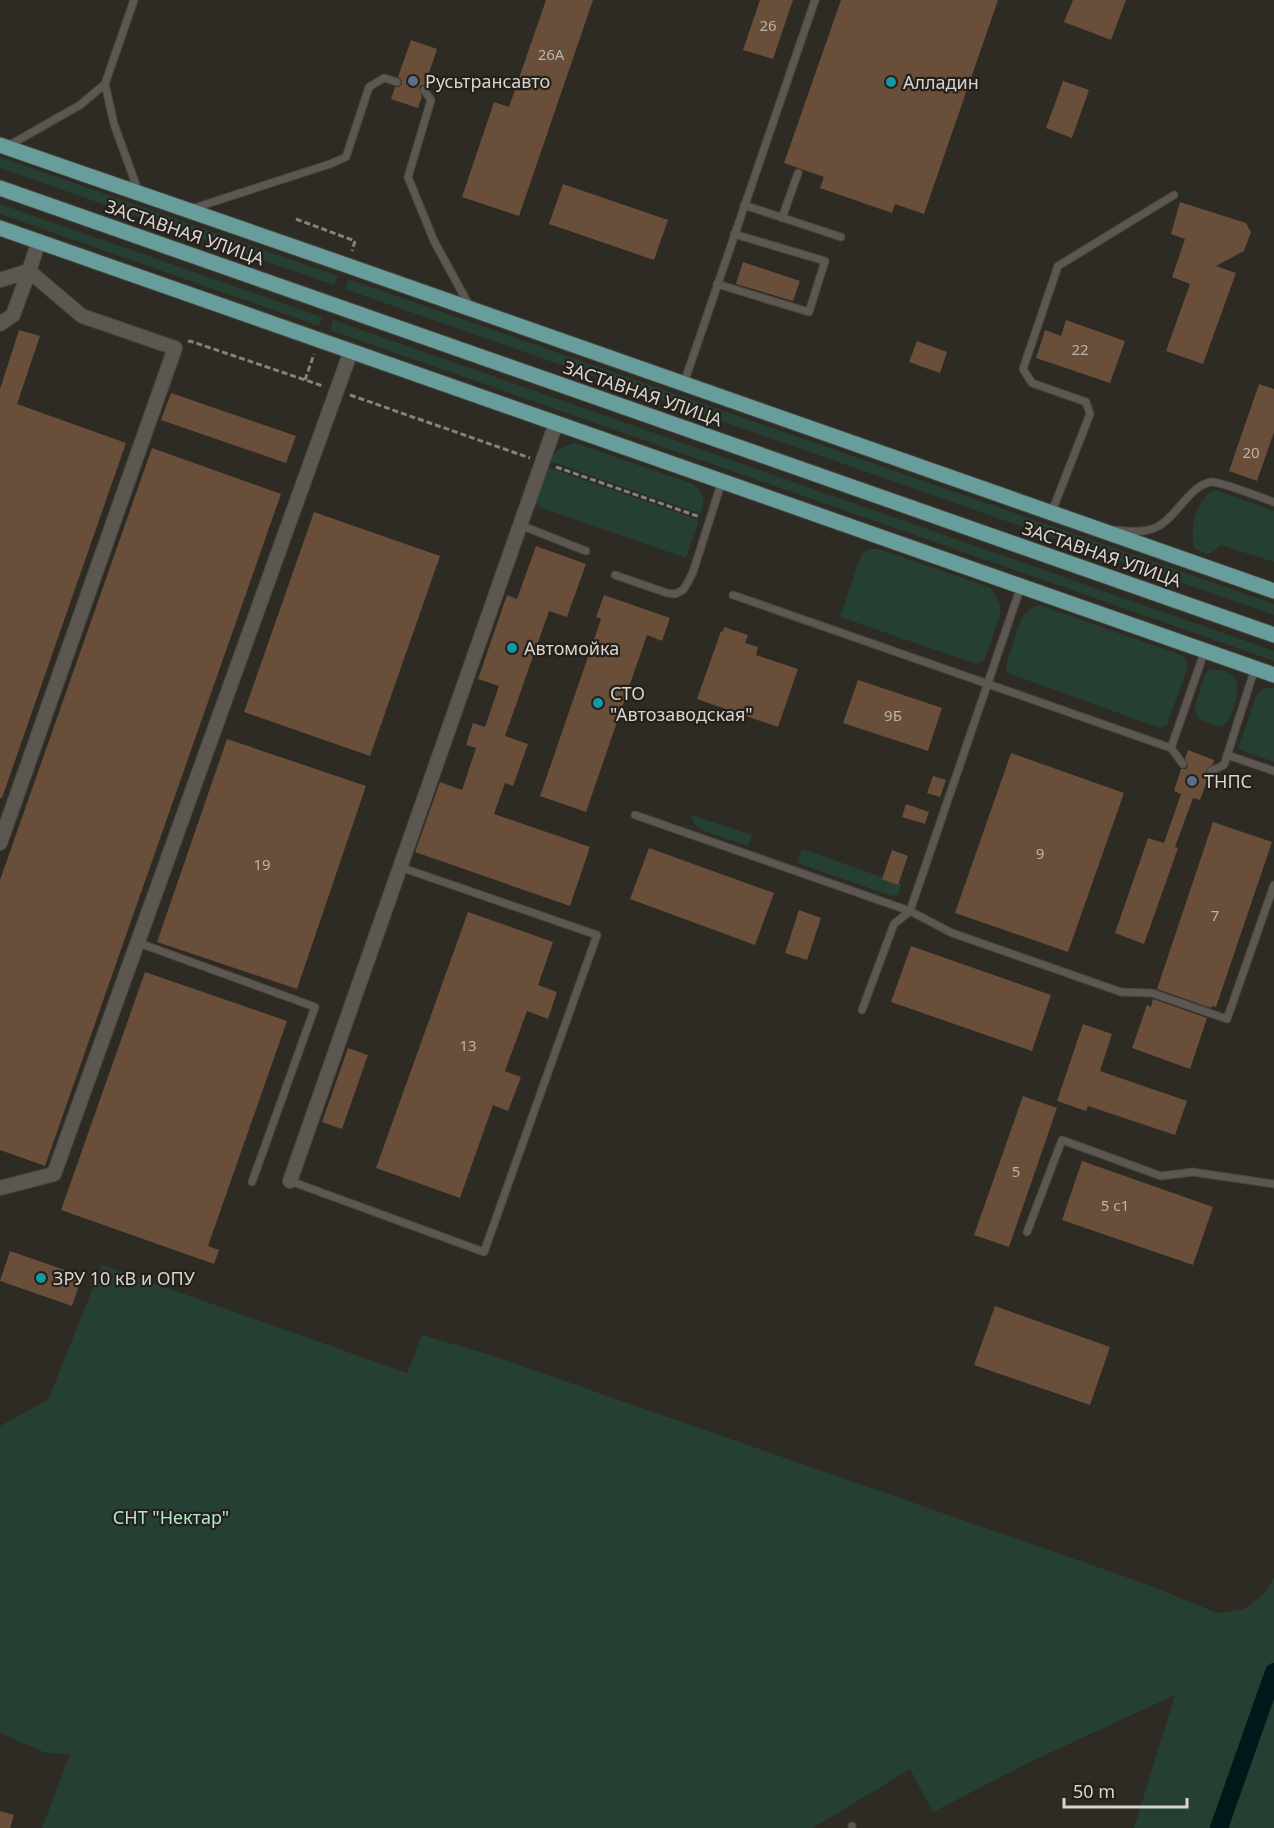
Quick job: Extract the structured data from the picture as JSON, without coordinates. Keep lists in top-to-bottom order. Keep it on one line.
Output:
{"streets":{"main road":["ЗАСТАВНАЯ УЛИЦА"]},"parks":["СНТ \"Нектар\""],"places":["Русьтрансавто","Алладин","Автомойка","СТО \"Автозаводская\"","ТНПС","ЗРУ 10 кВ и ОПУ"],"house_numbers":["26","26А","22","20","9Б","9","19","7","13","5","5 с1"],"scale_bar":"50 m"}
